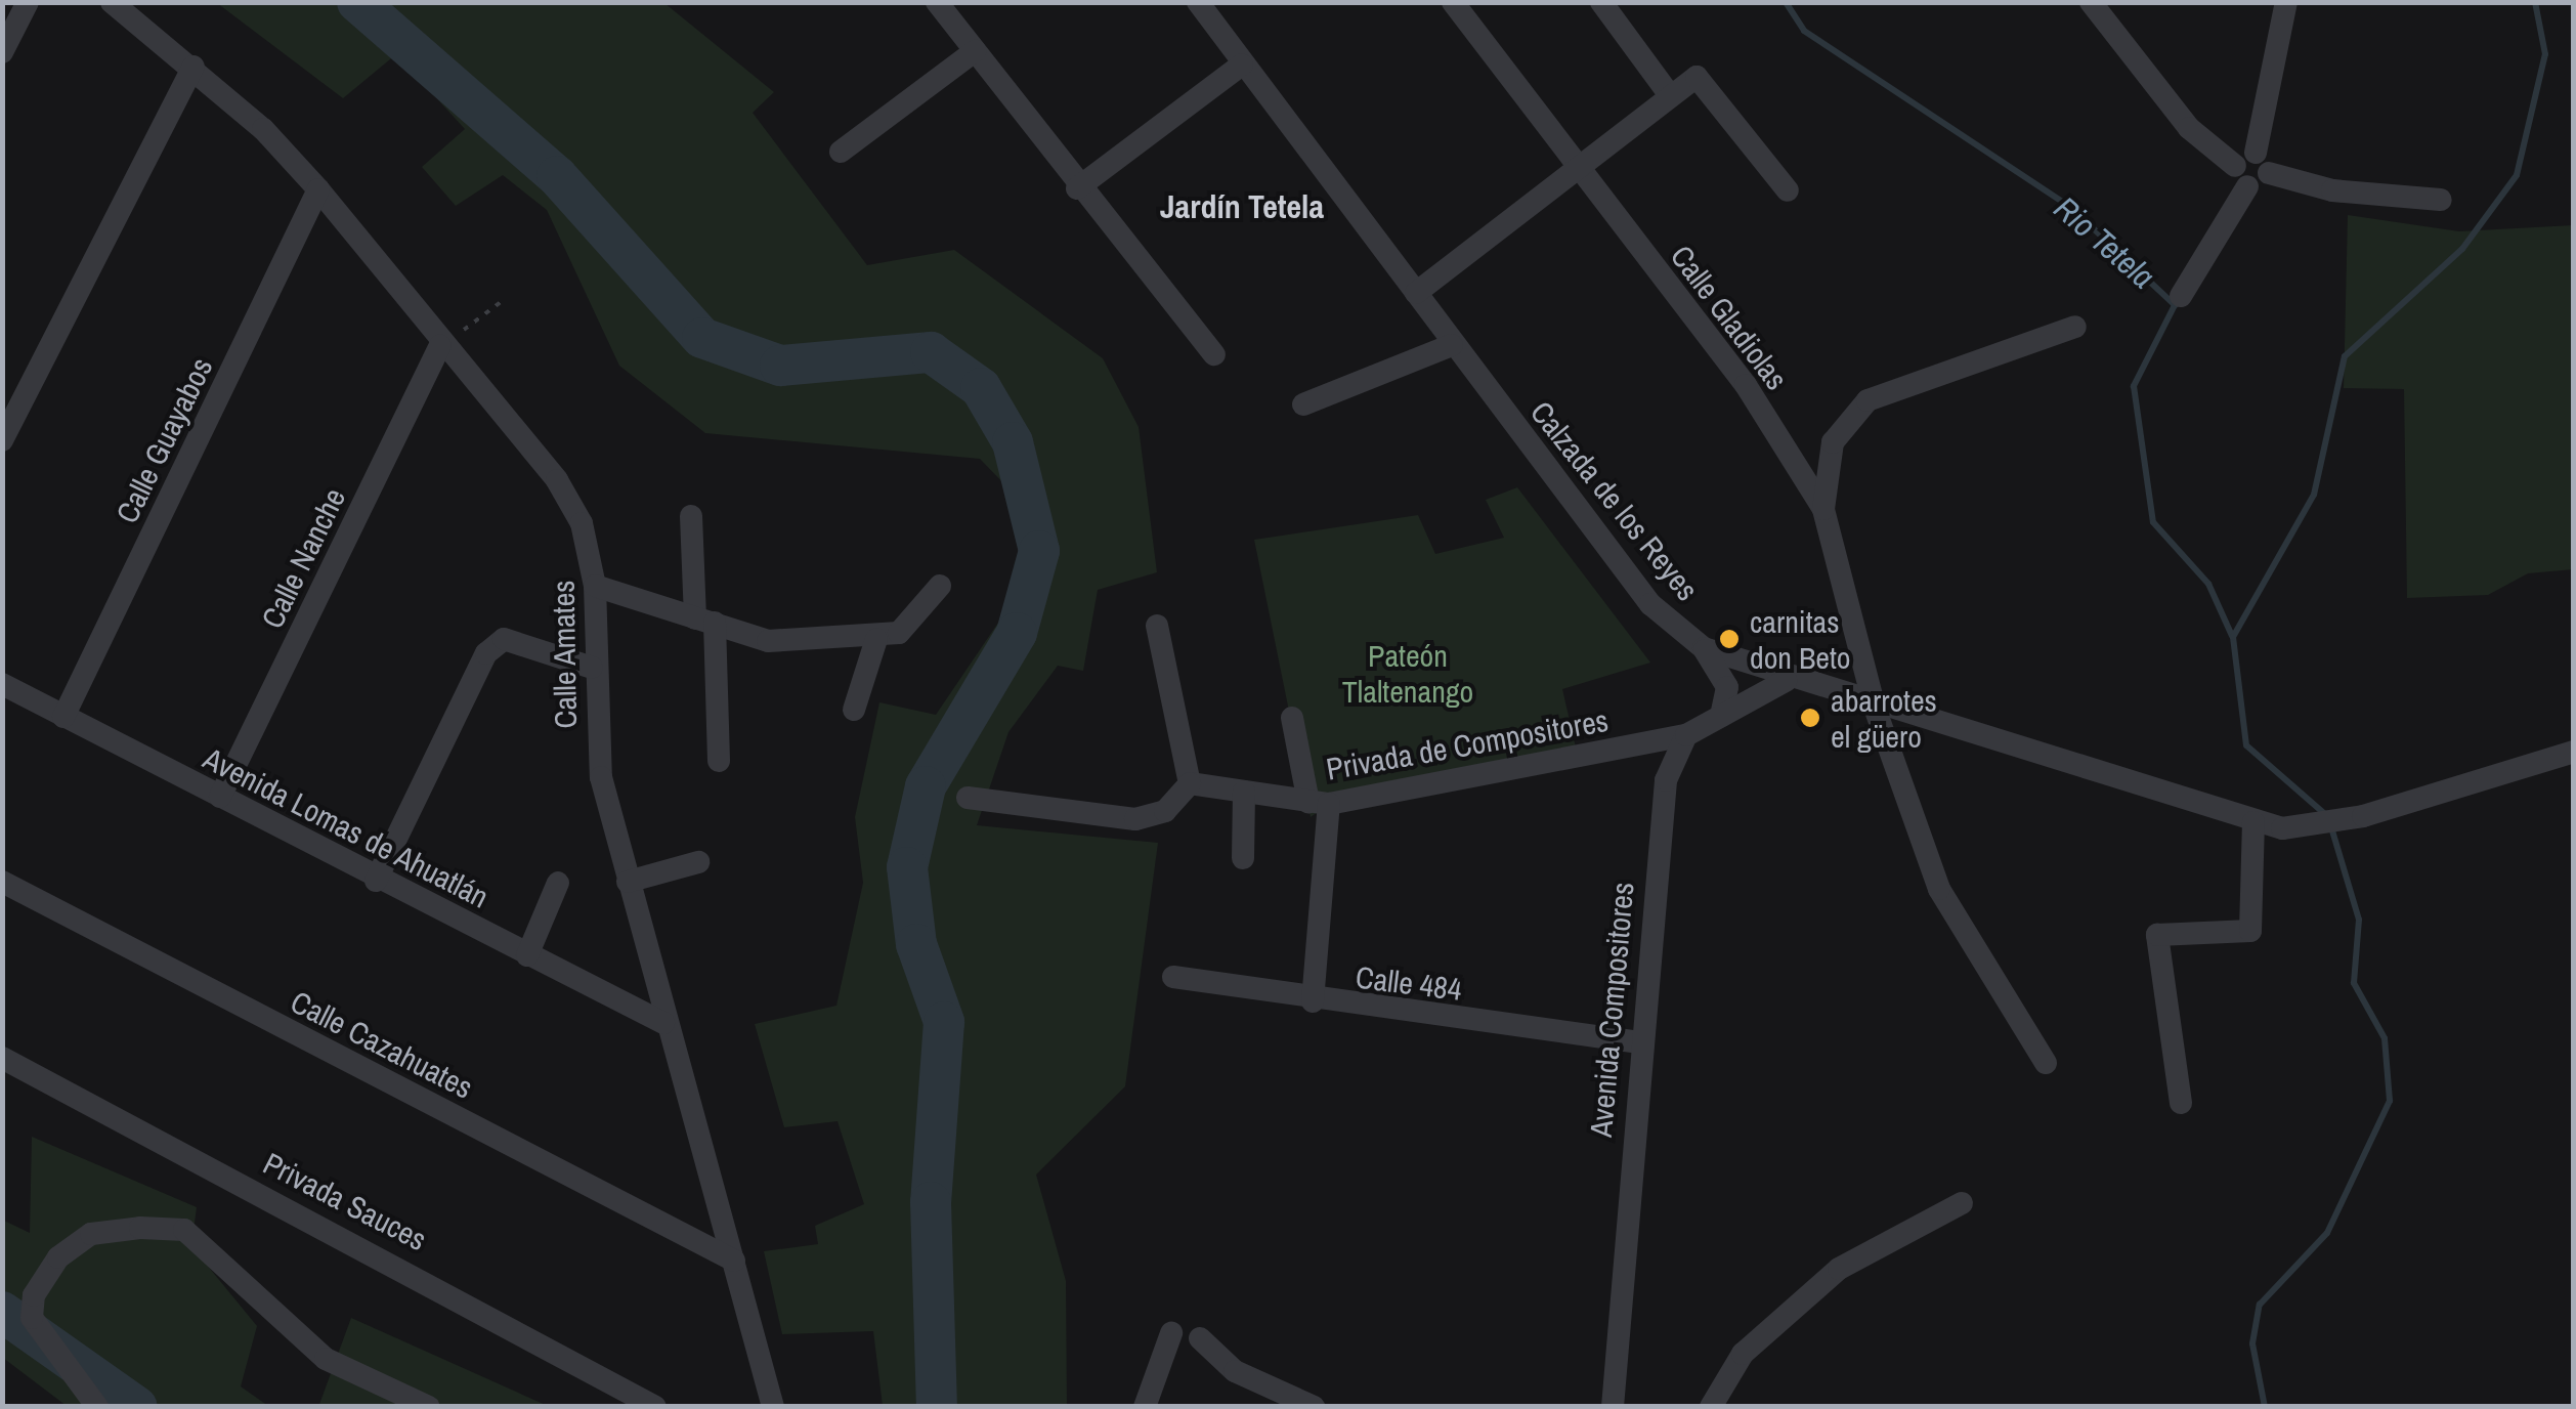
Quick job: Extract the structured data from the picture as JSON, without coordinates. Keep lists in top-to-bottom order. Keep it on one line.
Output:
{"streets":{"street":["Calle Gladiolas","Calle Guayabos","Calzada de los Reyes","Calle Nanche","Calle Amates","Privada de Compositores","Avenida Lomas de Ahuatlán","Calle 484","Avenida Compositores","Calle Cazahuates","Privada Sauces"]},"crossings":[["Calle Guayabos","Calle Amates"],["Calle Guayabos","Avenida Lomas de Ahuatlán"],["Calle Nanche","Calle Amates"],["Calle Nanche","Avenida Lomas de Ahuatlán"],["Calle Amates","Avenida Lomas de Ahuatlán"],["Calle Amates","Calle Cazahuates"],["Privada de Compositores","Avenida Compositores"],["Calle 484","Avenida Compositores"]],"districts":["Jardín Tetela"],"water":["Rio Tetela"],"parks":["Pateón Tlaltenango"],"places":["carnitas don Beto","abarrotes el güero"]}
